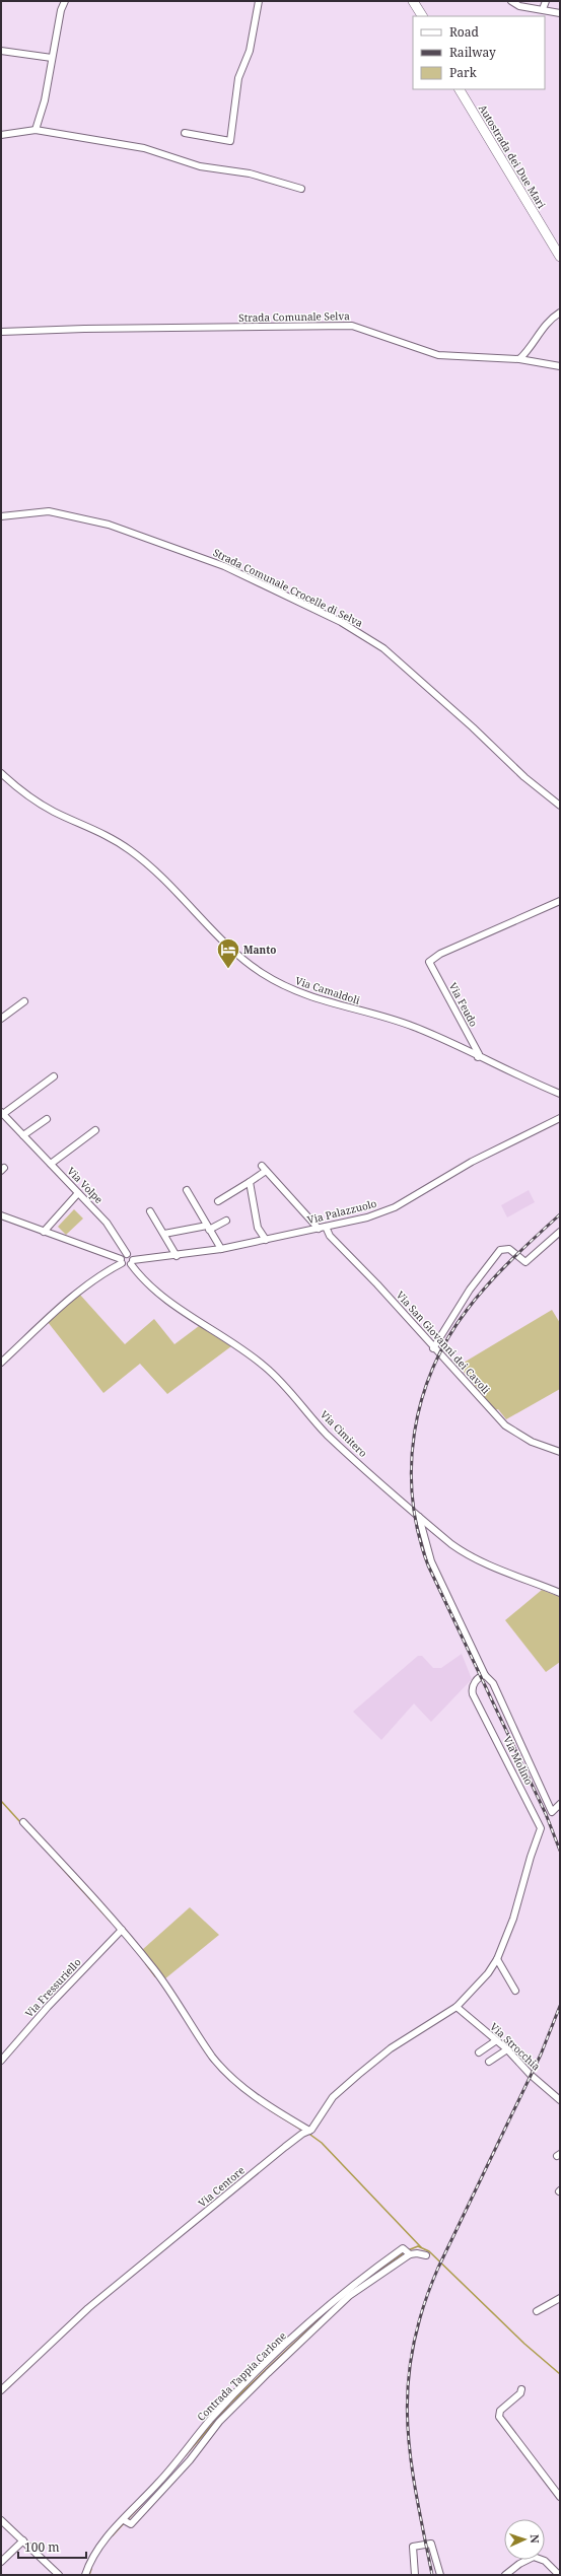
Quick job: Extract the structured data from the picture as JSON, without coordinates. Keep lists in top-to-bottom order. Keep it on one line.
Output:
{"streets":{"highway":["Autostrada dei Due Mari"],"street":["Strada Comunale Selva","Strada Comunale Crocelle di Selva","Via Camaldoli","Via Feudo","Via Volpe","Via Palazzuolo","Via San Giovanni dei Cavoli","Via Cimitero","Via Molino","Via Fressuriello","Via Strocchia","Via Centore","Contrada Tappia Carlone"]},"crossings":[["Via Camaldoli","Via Feudo"],["Via Volpe","Via Palazzuolo"],["Via Volpe","Via Cimitero"],["Via Palazzuolo","Via San Giovanni dei Cavoli"],["Via Palazzuolo","Via Cimitero"],["Via Molino","Via Strocchia"],["Via Molino","Via Centore"],["Via Strocchia","Via Centore"]],"places":{"hotel":["Manto"]},"legend":["Road","Railway","Park"],"scale_bar":"100 m","north":"right"}
